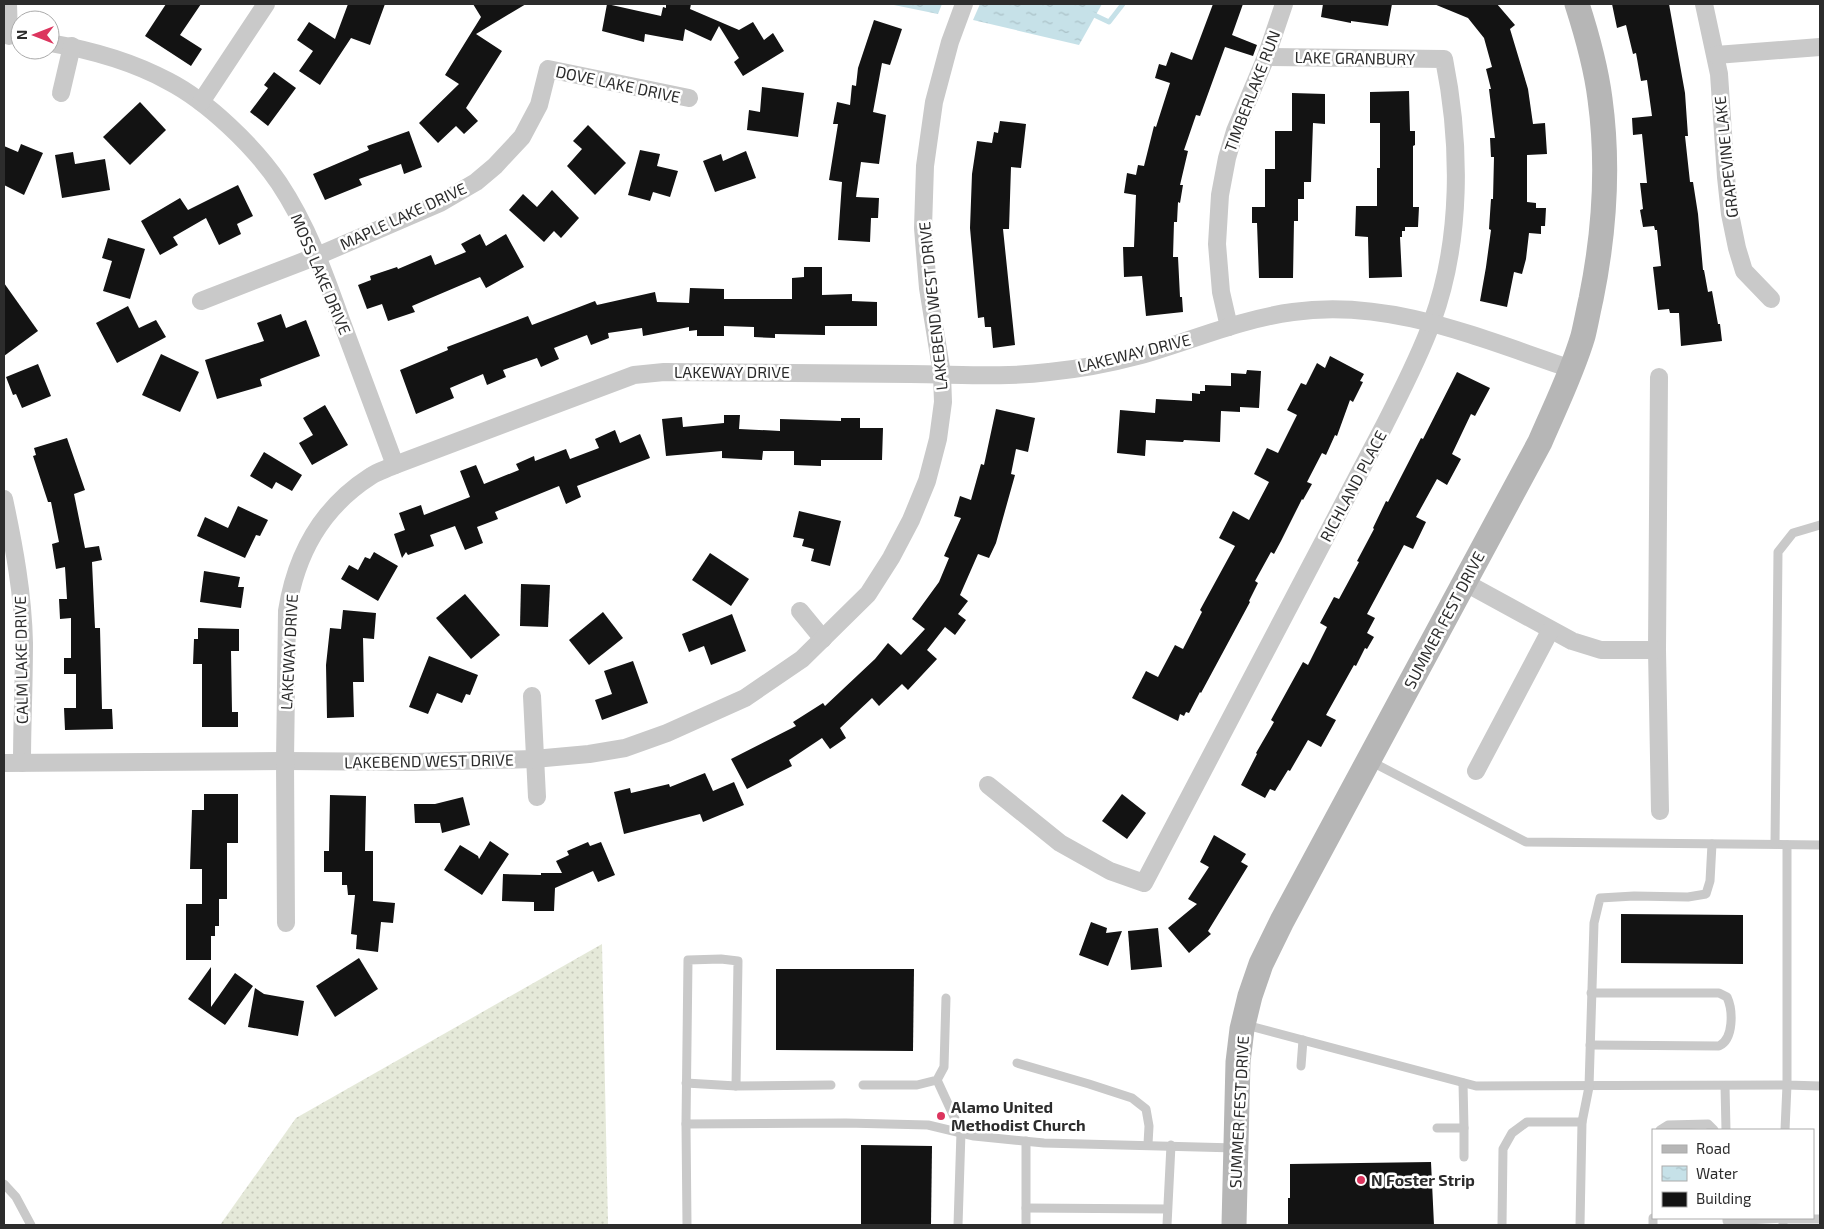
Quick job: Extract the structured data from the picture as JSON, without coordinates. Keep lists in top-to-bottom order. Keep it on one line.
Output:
{"streets":{"street":["LAKE GRANBURY","DOVE LAKE DRIVE","TIMBERLAKE RUN","GRAPEVINE LAKE","MAPLE LAKE DRIVE","MOSS LAKE DRIVE","LAKEBEND WEST DRIVE","LAKEWAY DRIVE","RICHLAND PLACE","SUMMER FEST DRIVE","CALM LAKE DRIVE"]},"crossings":[["LAKE GRANBURY","TIMBERLAKE RUN"],["LAKE GRANBURY","RICHLAND PLACE"],["DOVE LAKE DRIVE","MAPLE LAKE DRIVE"],["TIMBERLAKE RUN","LAKEWAY DRIVE"],["MAPLE LAKE DRIVE","MOSS LAKE DRIVE"],["MOSS LAKE DRIVE","LAKEWAY DRIVE"],["LAKEBEND WEST DRIVE","LAKEWAY DRIVE"],["LAKEBEND WEST DRIVE","CALM LAKE DRIVE"],["LAKEWAY DRIVE","RICHLAND PLACE"],["LAKEWAY DRIVE","SUMMER FEST DRIVE"]],"places":["Alamo United Methodist Church","N Foster Strip"],"legend":["Road","Water","Building"],"north":"left"}
